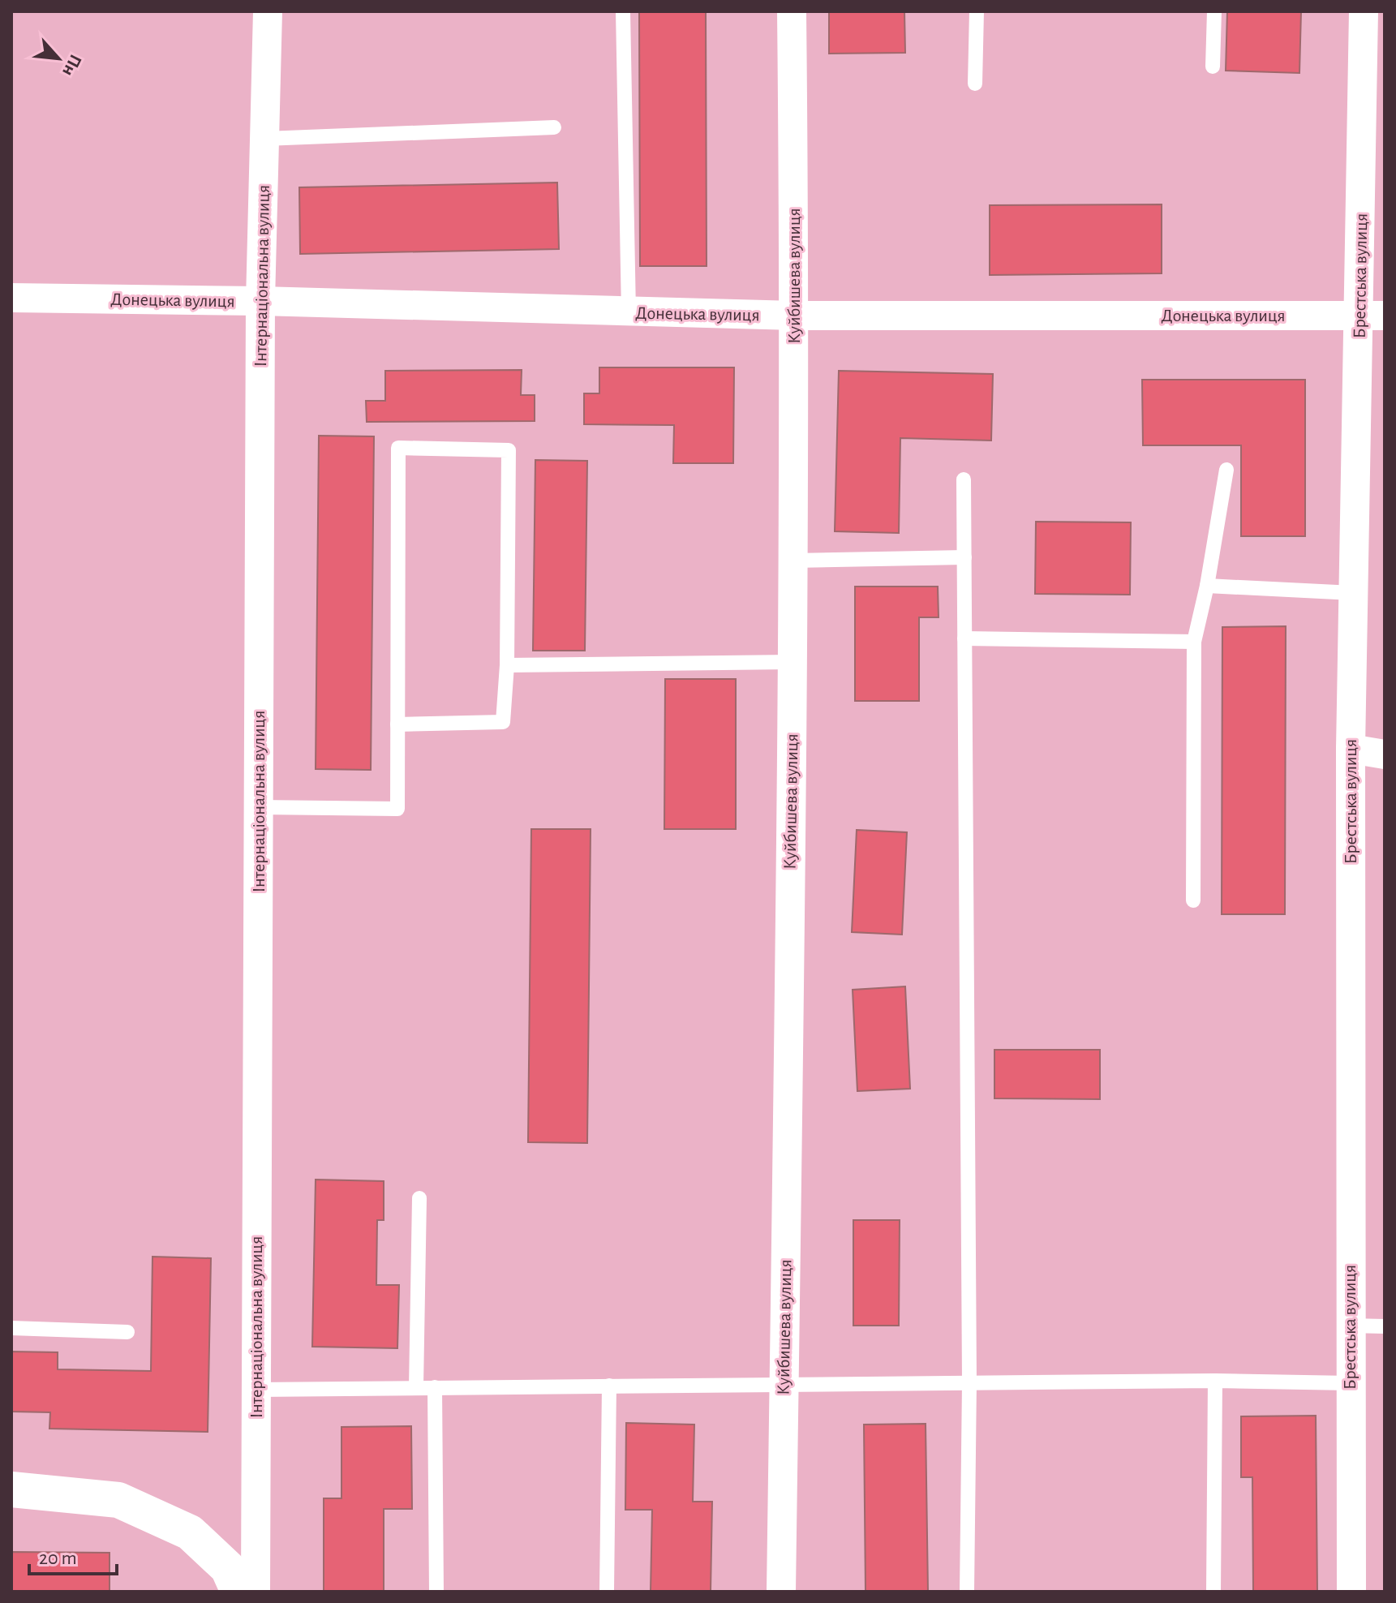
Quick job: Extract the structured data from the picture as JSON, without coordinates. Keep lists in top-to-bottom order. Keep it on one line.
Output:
{"streets":{"street":["Інтернаціональна вулиця","Куйбишева вулиця","Брестська вулиця","Донецька вулиця"]},"crossings":[["Інтернаціональна вулиця","Донецька вулиця"],["Куйбишева вулиця","Донецька вулиця"],["Брестська вулиця","Донецька вулиця"]],"scale_bar":"20 m","north":"bottom right"}
